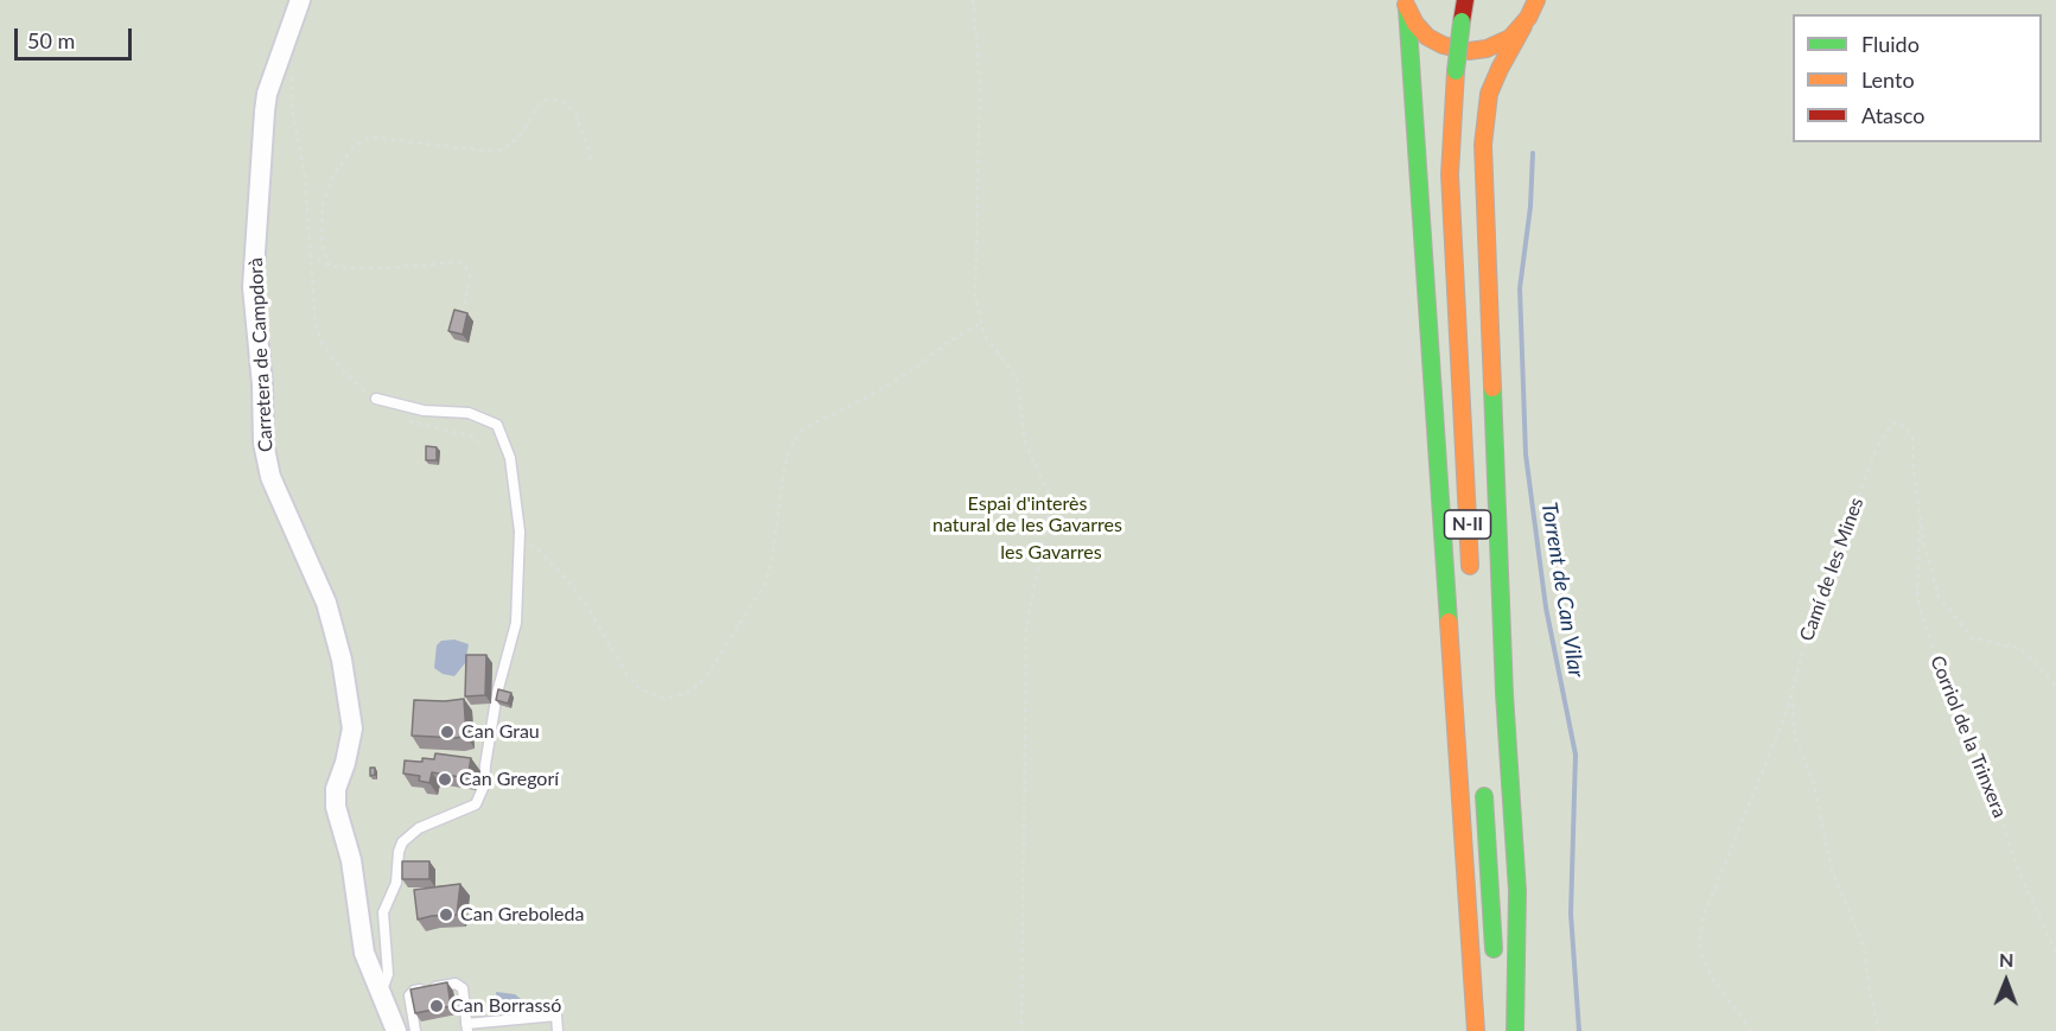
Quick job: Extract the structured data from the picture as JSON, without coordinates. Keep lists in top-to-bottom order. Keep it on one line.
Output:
{"streets":{"highway":["N-II"],"street":["Carretera de Campdorà"],"path":["Camí de les Mines","Corriol de la Trinxera"]},"crossings":[["Camí de les Mines","Corriol de la Trinxera"]],"water":["Torrent de Can Vilar"],"parks":["Espai d'interès natural de les Gavarres","les Gavarres"],"places":["Can Grau","Can Gregorí","Can Greboleda","Can Borrassó"],"legend":["Fluido","Lento","Atasco"],"scale_bar":"50 m","north":"top"}
